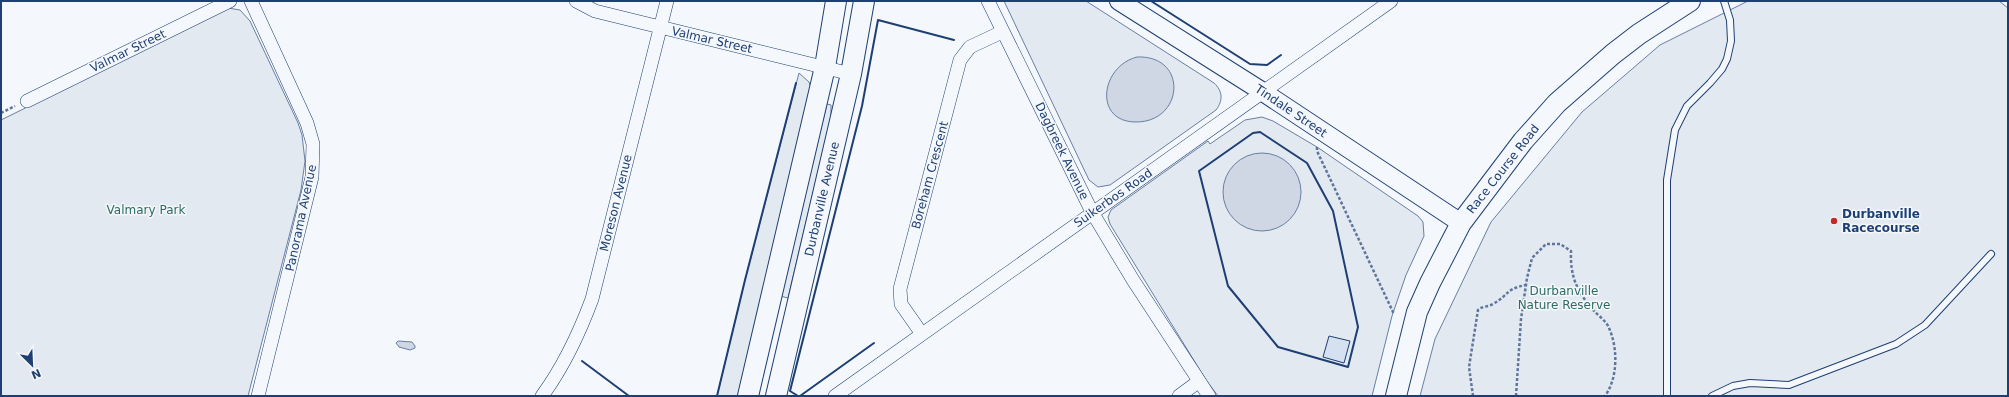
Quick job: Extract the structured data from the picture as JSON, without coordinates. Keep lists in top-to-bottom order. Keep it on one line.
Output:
{"streets":{"main road":["Tindale Street","Race Course Road","Durbanville Avenue"],"street":["Valmar Street","Dagbreek Avenue","Boreham Crescent","Suikerbos Road","Moreson Avenue","Panorama Avenue"]},"crossings":[["Valmar Street","Durbanville Avenue"],["Valmar Street","Moreson Avenue"],["Tindale Street","Race Course Road"],["Tindale Street","Suikerbos Road"],["Dagbreek Avenue","Boreham Crescent"],["Dagbreek Avenue","Suikerbos Road"],["Boreham Crescent","Suikerbos Road"]],"parks":["Valmary Park","Durbanville Nature Reserve"],"places":["Durbanville Racecourse"],"north":"bottom right"}
